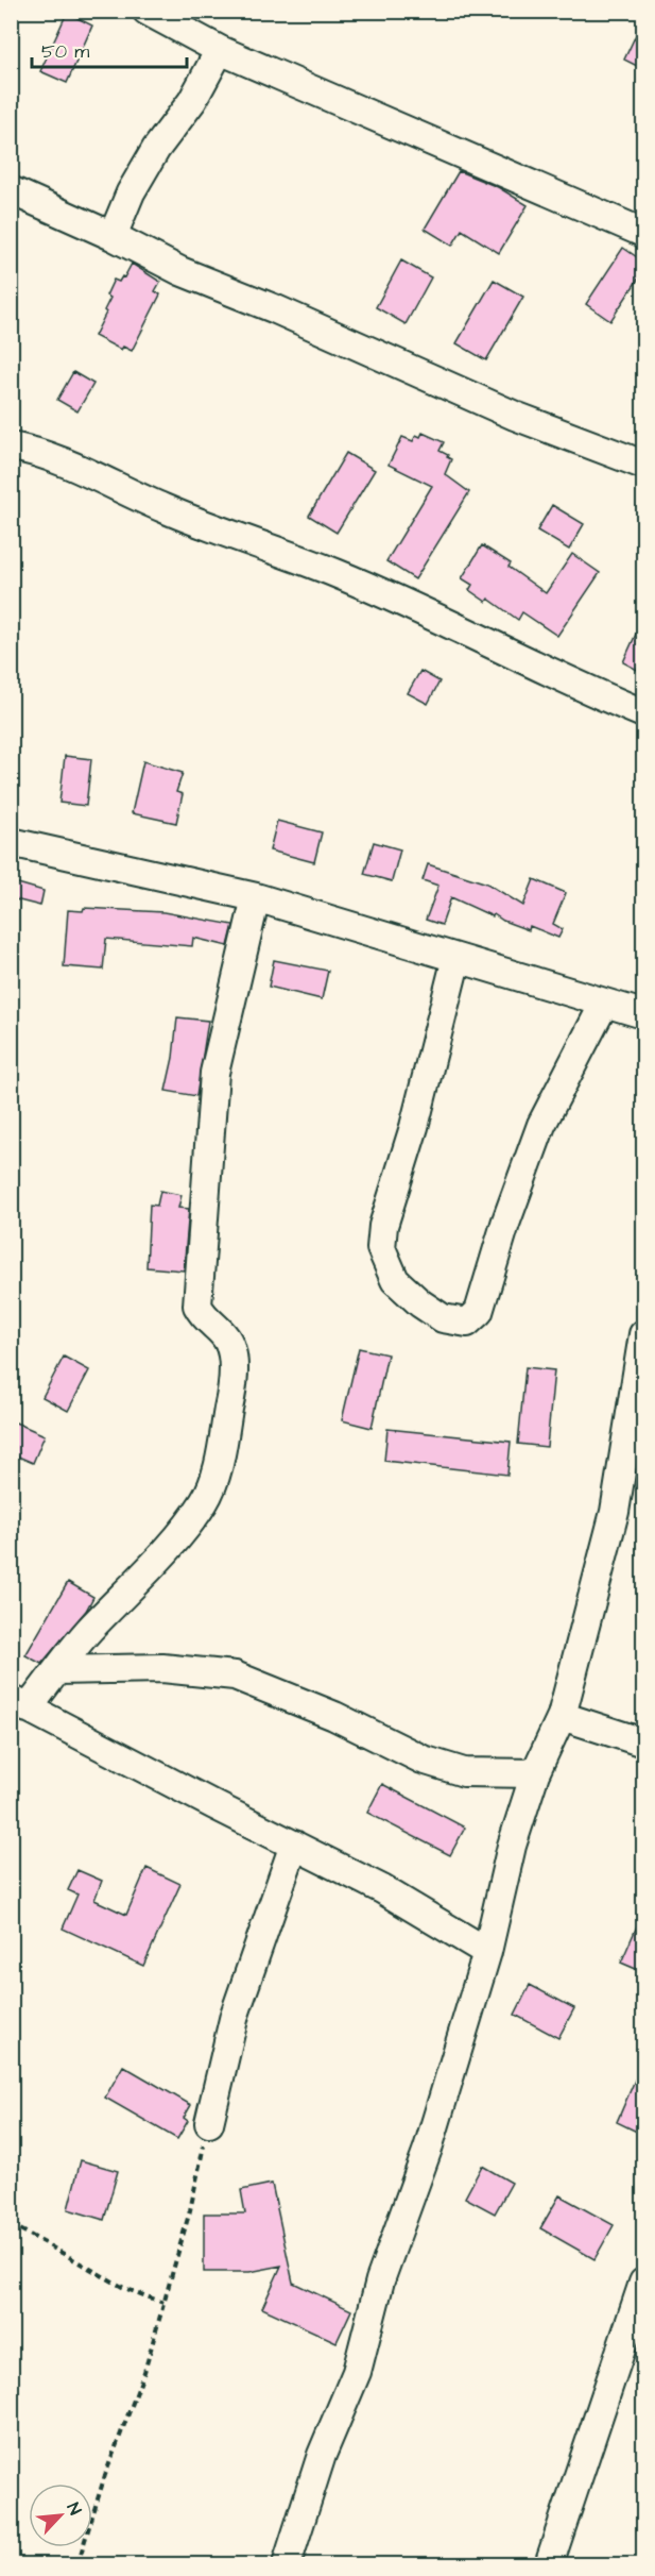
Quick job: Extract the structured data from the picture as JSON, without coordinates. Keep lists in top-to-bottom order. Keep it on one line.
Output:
{"scale_bar":"50 m","north":"top right"}
